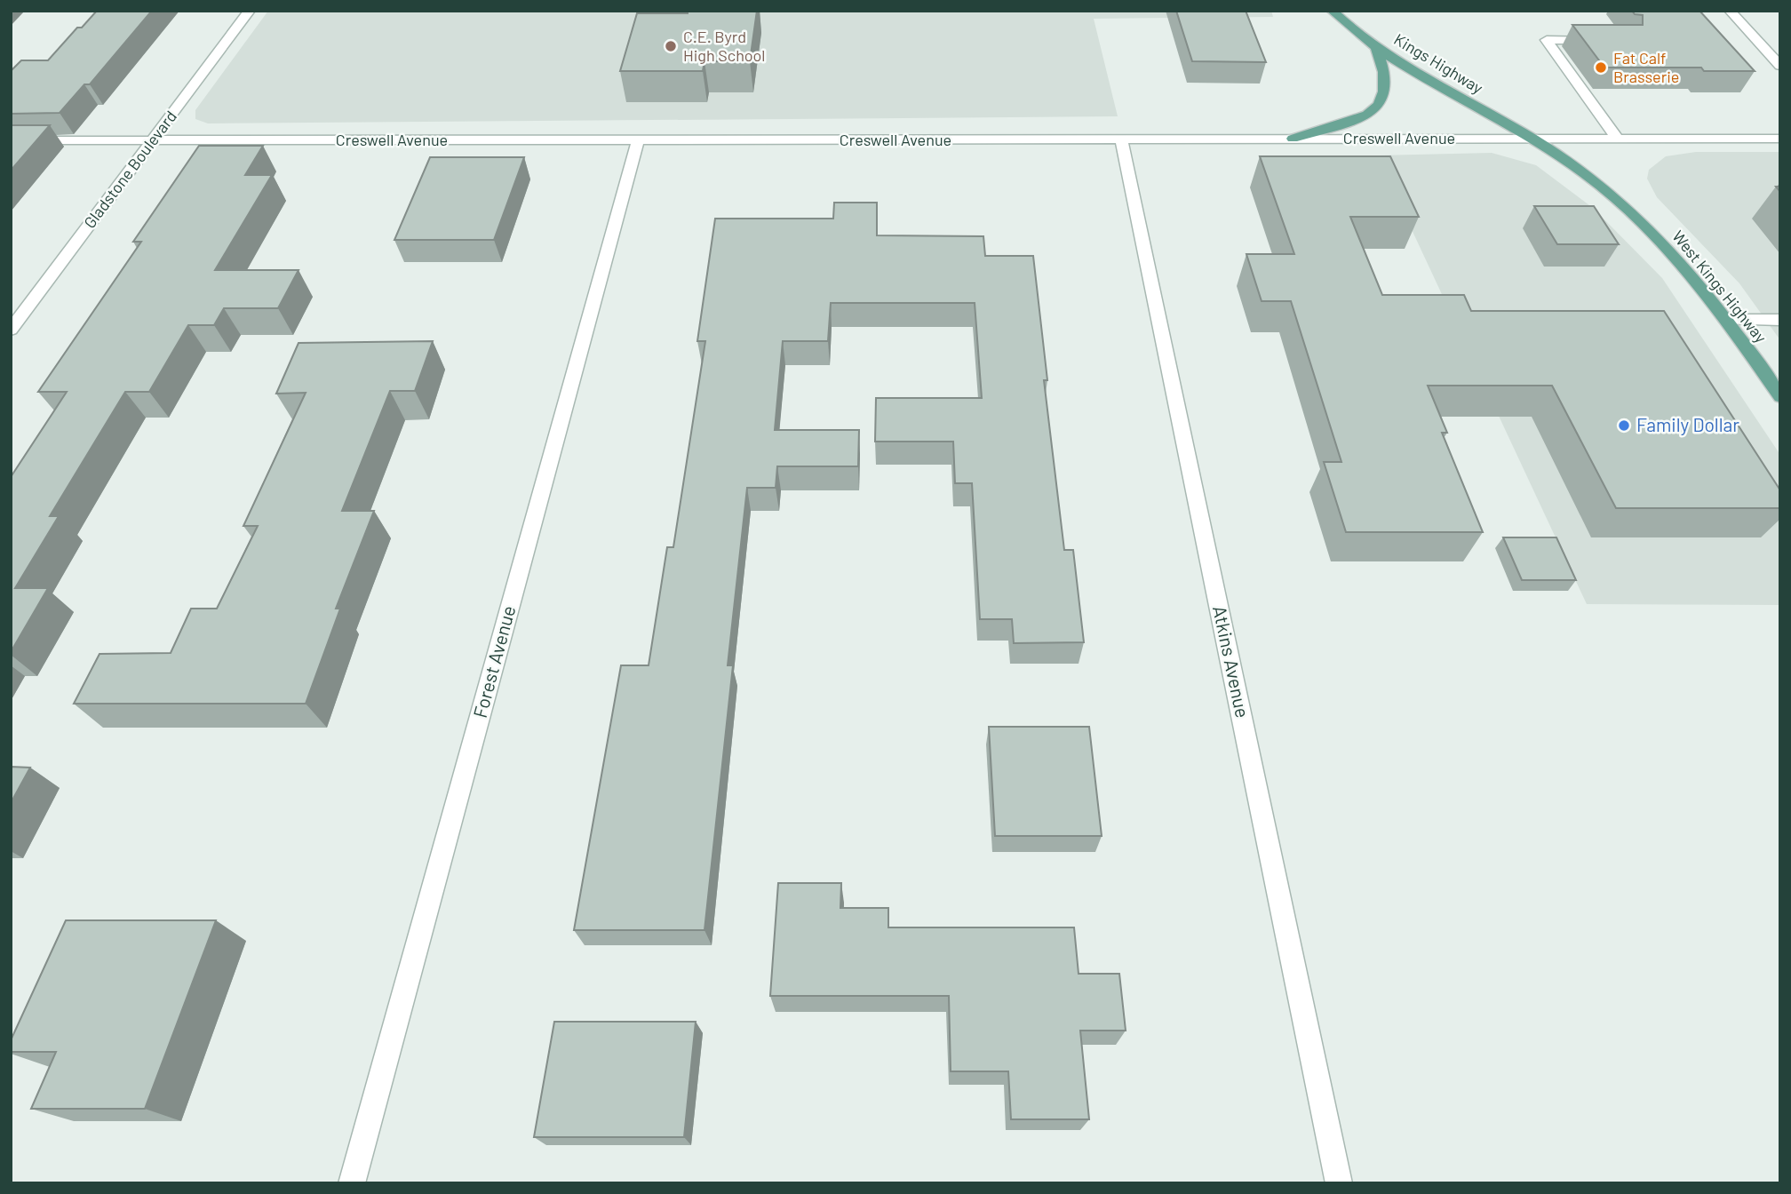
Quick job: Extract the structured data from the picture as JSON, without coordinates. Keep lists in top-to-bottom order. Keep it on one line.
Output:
{"streets":{"main road":["Kings Highway","West Kings Highway"],"street":["Creswell Avenue","Gladstone Boulevard","Forest Avenue","Atkins Avenue"]},"crossings":[["Kings Highway","Creswell Avenue"],["Kings Highway","West Kings Highway"],["Creswell Avenue","Gladstone Boulevard"],["Creswell Avenue","West Kings Highway"],["Creswell Avenue","Forest Avenue"],["Creswell Avenue","Atkins Avenue"]],"places":["C.E. Byrd High School","Fat Calf Brasserie","Family Dollar"]}
